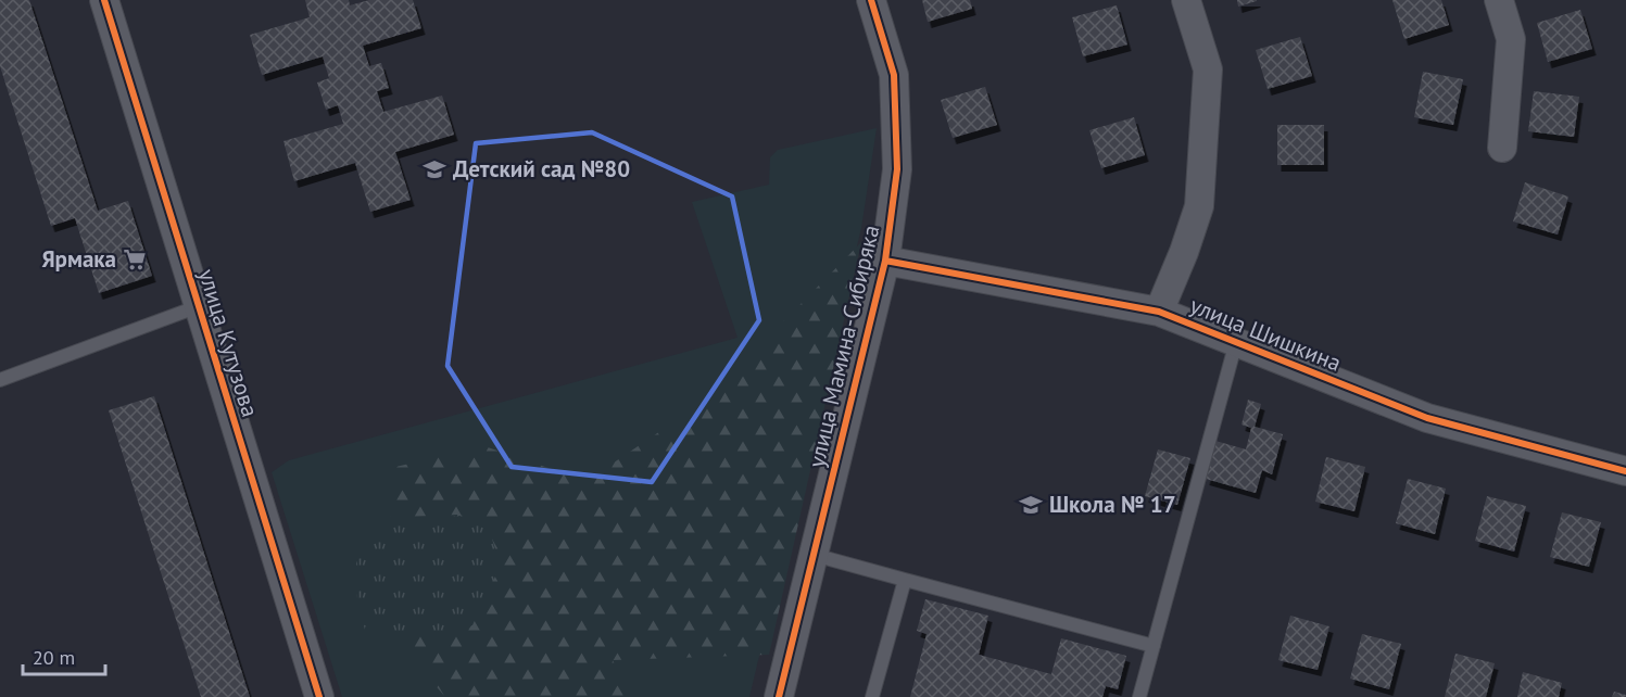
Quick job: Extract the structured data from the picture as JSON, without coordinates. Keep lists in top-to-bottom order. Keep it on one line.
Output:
{"streets":{"street":["улица Шишкина","улица Кутузова","улица Мамина-Сибиряка"]},"crossings":[["улица Шишкина","улица Мамина-Сибиряка"]],"places":{"school or university":["Детский сад №80","Школа № 17"],"supermarket":["Ярмака"]},"scale_bar":"20 m"}
